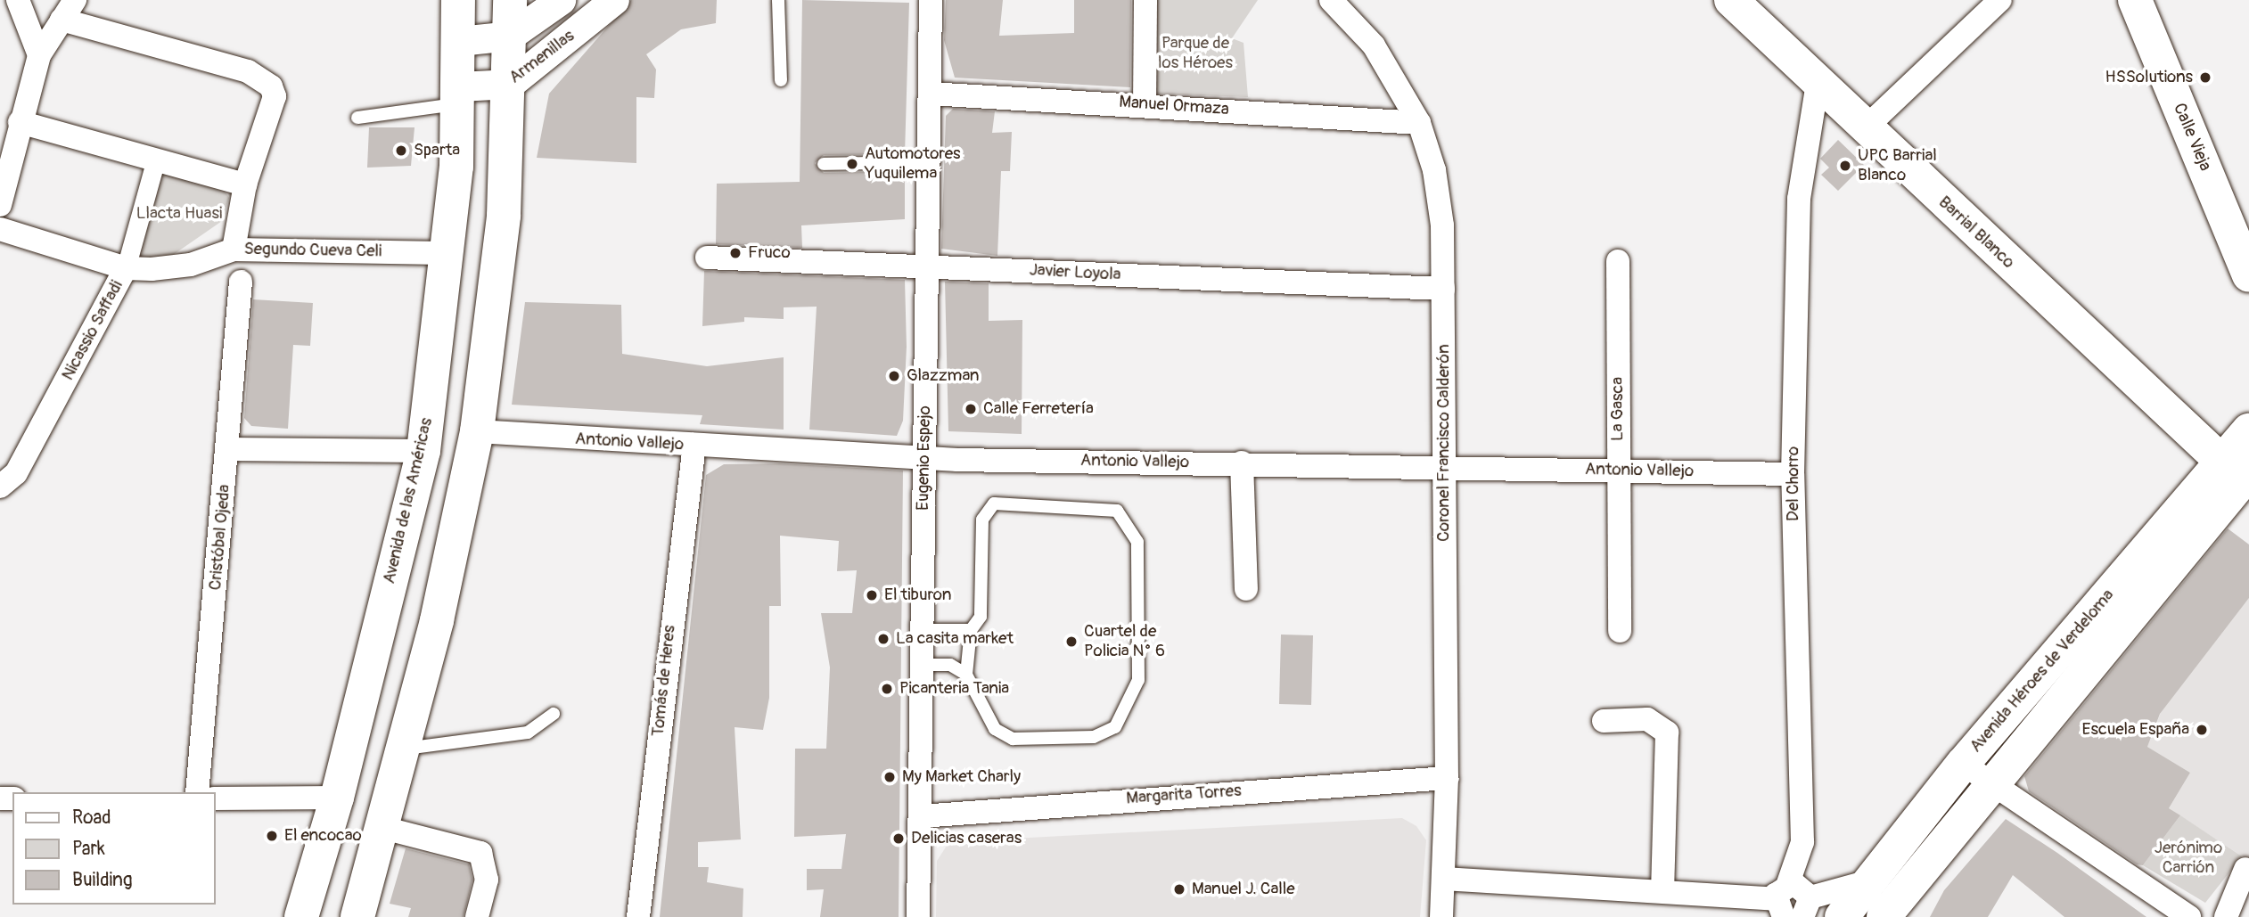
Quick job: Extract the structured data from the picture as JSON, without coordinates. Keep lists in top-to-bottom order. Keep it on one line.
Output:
{"streets":{"main road":["Calle Vieja","Barrial Blanco","Avenida de las Américas","Avenida Héroes de Verdeloma"],"street":["Armenillas","Manuel Ormaza","Segundo Cueva Celi","Javier Loyola","Nicassio Saffadi","La Gasca","Antonio Vallejo","Coronel Francisco Calderón","Eugenio Espejo","Del Chorro","Cristóbal Ojeda","Tomás de Heres","Margarita Torres"]},"crossings":[["Armenillas","Avenida de las Américas"],["Manuel Ormaza","Coronel Francisco Calderón"],["Manuel Ormaza","Eugenio Espejo"],["Barrial Blanco","Del Chorro"],["Barrial Blanco","Avenida Héroes de Verdeloma"],["Segundo Cueva Celi","Nicassio Saffadi"],["Segundo Cueva Celi","Avenida de las Américas"],["Javier Loyola","Coronel Francisco Calderón"],["Javier Loyola","Eugenio Espejo"],["La Gasca","Antonio Vallejo"],["Antonio Vallejo","Coronel Francisco Calderón"],["Antonio Vallejo","Eugenio Espejo"],["Antonio Vallejo","Del Chorro"],["Antonio Vallejo","Tomás de Heres"],["Coronel Francisco Calderón","Margarita Torres"],["Eugenio Espejo","Margarita Torres"]],"parks":["Parque de los Héroes","Llacta Huasi","Jerónimo Carrión"],"places":["HSSolutions","Sparta","Automotores Yuquilema","UPC Barrial Blanco","Fruco","Glazzman","Calle Ferretería","El tiburon","La casita market","Cuartel de Policia N° 6","Picanteria Tania","Escuela España","My Market Charly","El encocao","Delicias caseras","Manuel J. Calle"],"legend":["Road","Park","Building"]}
